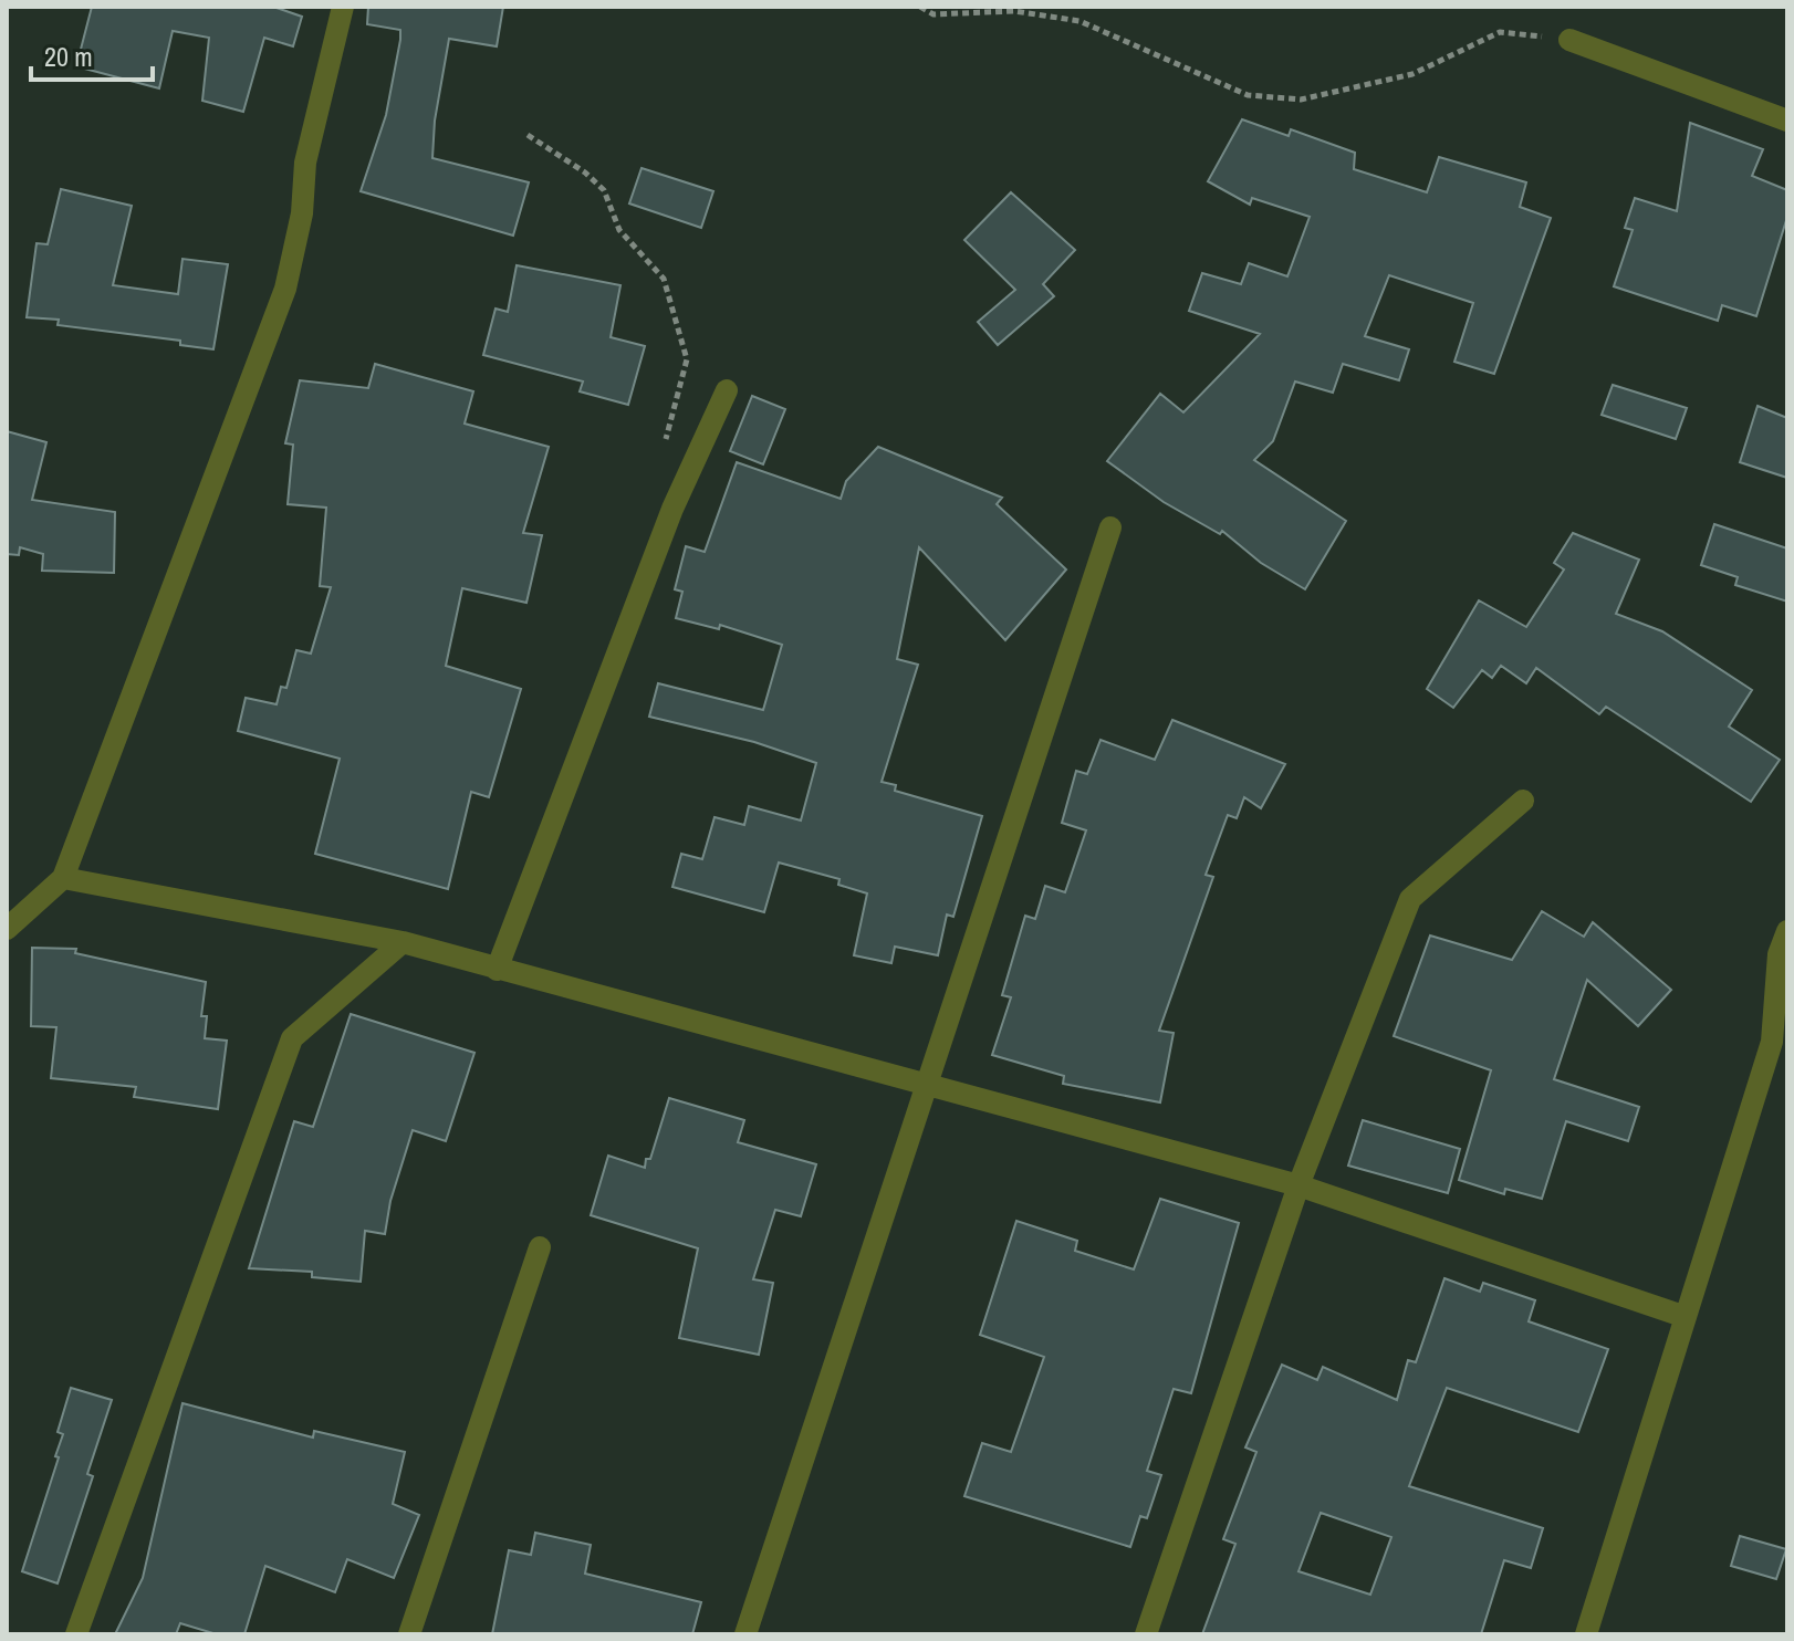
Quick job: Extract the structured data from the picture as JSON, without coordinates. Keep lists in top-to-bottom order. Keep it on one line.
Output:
{"scale_bar":"20 m"}
